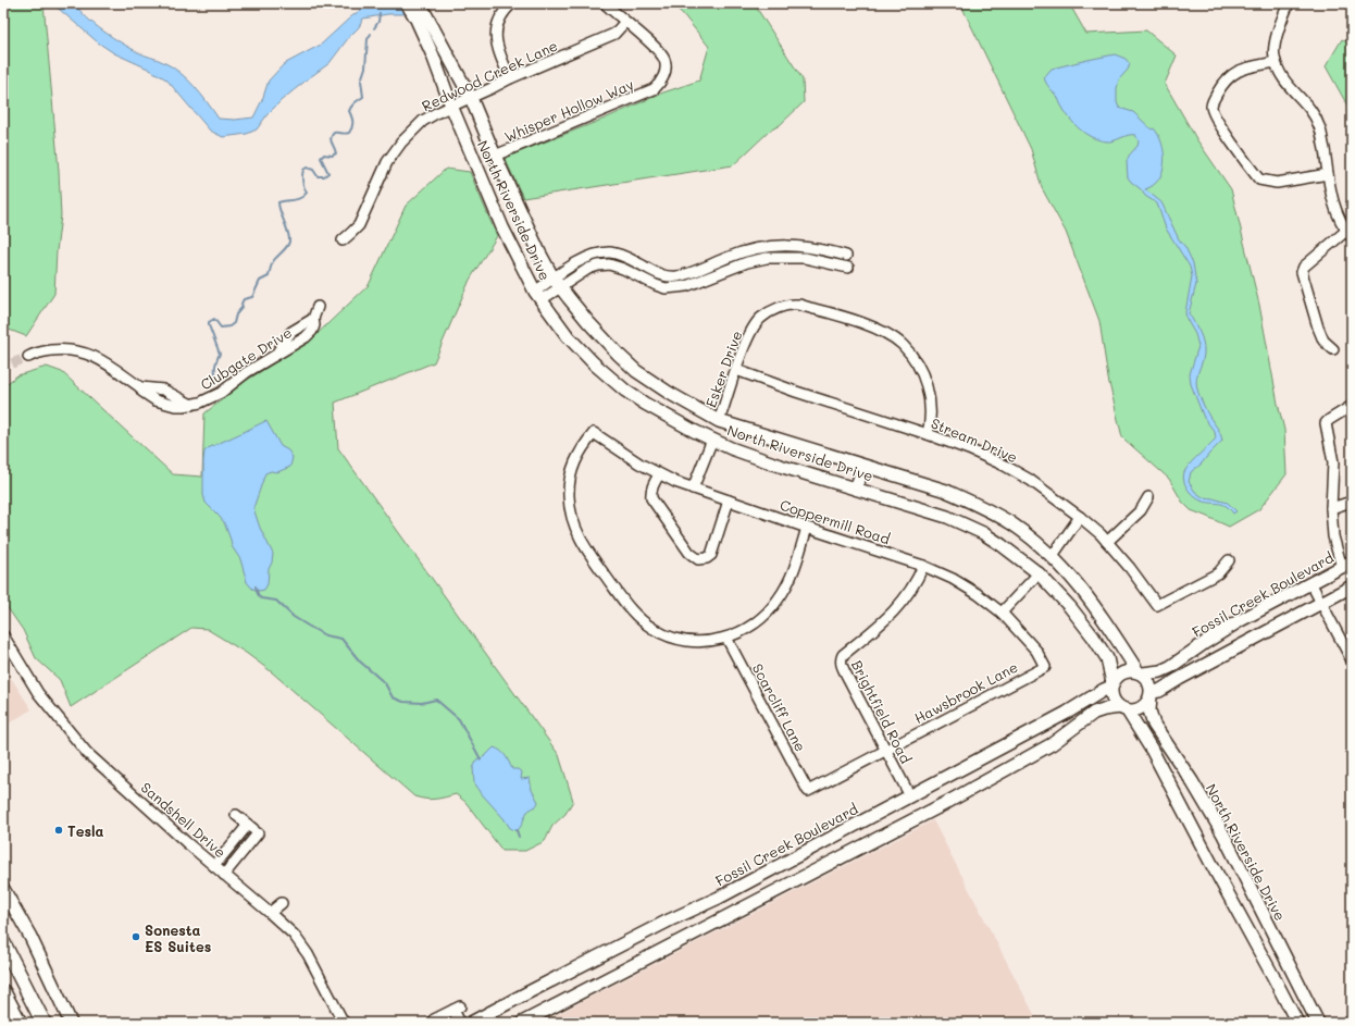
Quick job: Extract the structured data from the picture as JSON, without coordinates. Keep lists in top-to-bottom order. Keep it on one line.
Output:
{"streets":{"main road":["North Riverside Drive","Fossil Creek Boulevard"],"street":["Redwood Creek Lane","Whisper Hollow Way","Clubgate Drive","Esker Drive","Stream Drive","Coppermill Road","Hawsbrook Lane","Scarcliff Lane","Brightfield Road","Sandshell Drive"]},"crossings":[["Redwood Creek Lane","Whisper Hollow Way"],["Redwood Creek Lane","North Riverside Drive"],["Whisper Hollow Way","North Riverside Drive"],["North Riverside Drive","Esker Drive"],["North Riverside Drive","Fossil Creek Boulevard"],["Esker Drive","Stream Drive"],["Coppermill Road","Hawsbrook Lane"],["Coppermill Road","Scarcliff Lane"],["Coppermill Road","Brightfield Road"],["Fossil Creek Boulevard","Brightfield Road"],["Hawsbrook Lane","Scarcliff Lane"],["Hawsbrook Lane","Brightfield Road"]],"places":["Tesla","Sonesta ES Suites"]}
